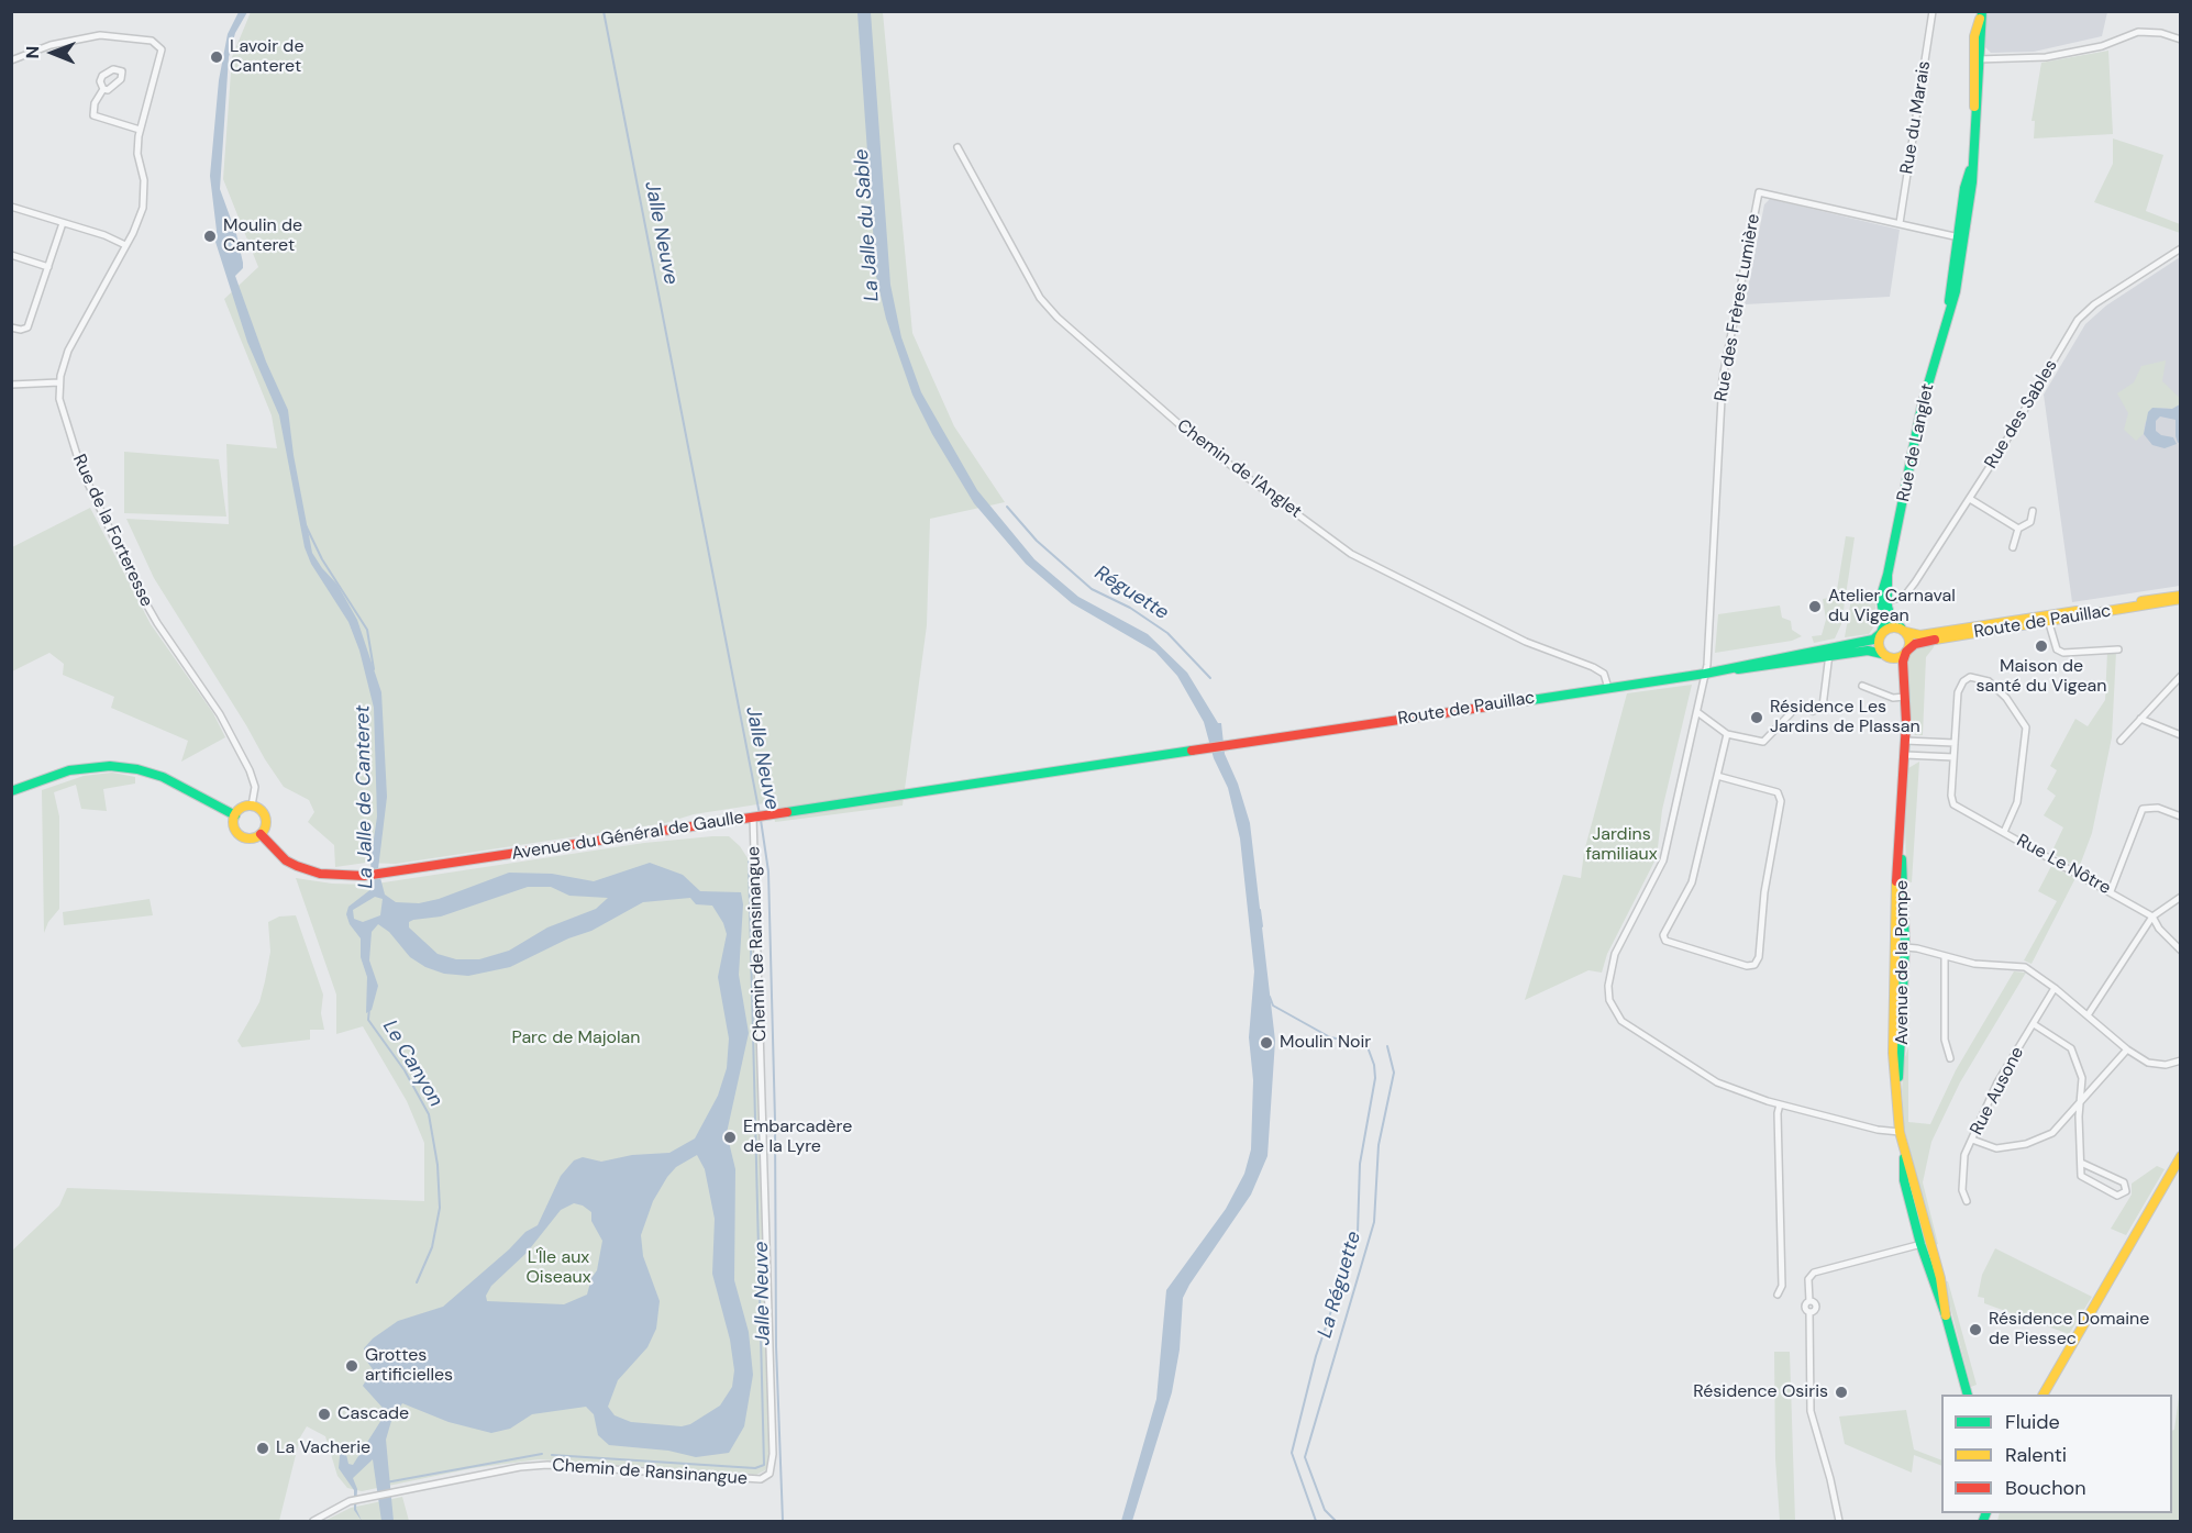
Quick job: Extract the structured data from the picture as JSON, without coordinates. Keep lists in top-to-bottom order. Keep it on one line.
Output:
{"streets":{"main road":["Rue de Langlet","Route de Pauillac","Avenue du Général de Gaulle","Avenue de la Pompe"],"street":["Rue du Marais","Rue des Frères Lumière","Rue des Sables","Chemin de l'Anglet","Rue de la Forteresse","Rue Le Nôtre","Chemin de Ransinangue","Rue Ausone"]},"crossings":[["Rue du Marais","Rue des Frères Lumière"],["Rue des Frères Lumière","Rue de Langlet"],["Rue des Frères Lumière","Route de Pauillac"],["Rue des Sables","Rue de Langlet"],["Rue de Langlet","Route de Pauillac"],["Rue de Langlet","Avenue de la Pompe"],["Chemin de l'Anglet","Route de Pauillac"],["Rue de la Forteresse","Avenue du Général de Gaulle"],["Route de Pauillac","Avenue du Général de Gaulle"],["Route de Pauillac","Avenue de la Pompe"],["Avenue du Général de Gaulle","Chemin de Ransinangue"]],"water":["La Jalle du Sable","Jalle Neuve","Réguette","La Jalle de Canteret","Le Canyon","La Réguette"],"parks":["Jardins familiaux","Parc de Majolan","L'Île aux Oiseaux"],"places":["Lavoir de Canteret","Moulin de Canteret","Atelier Carnaval du Vigean","Maison de santé du Vigean","Résidence Les Jardins de Plassan","Moulin Noir","Embarcadère de la Lyre","Résidence Domaine de Piessec","Grottes artificielles","Résidence Osiris","Cascade","La Vacherie"],"legend":["Fluide","Ralenti","Bouchon"],"north":"left"}
